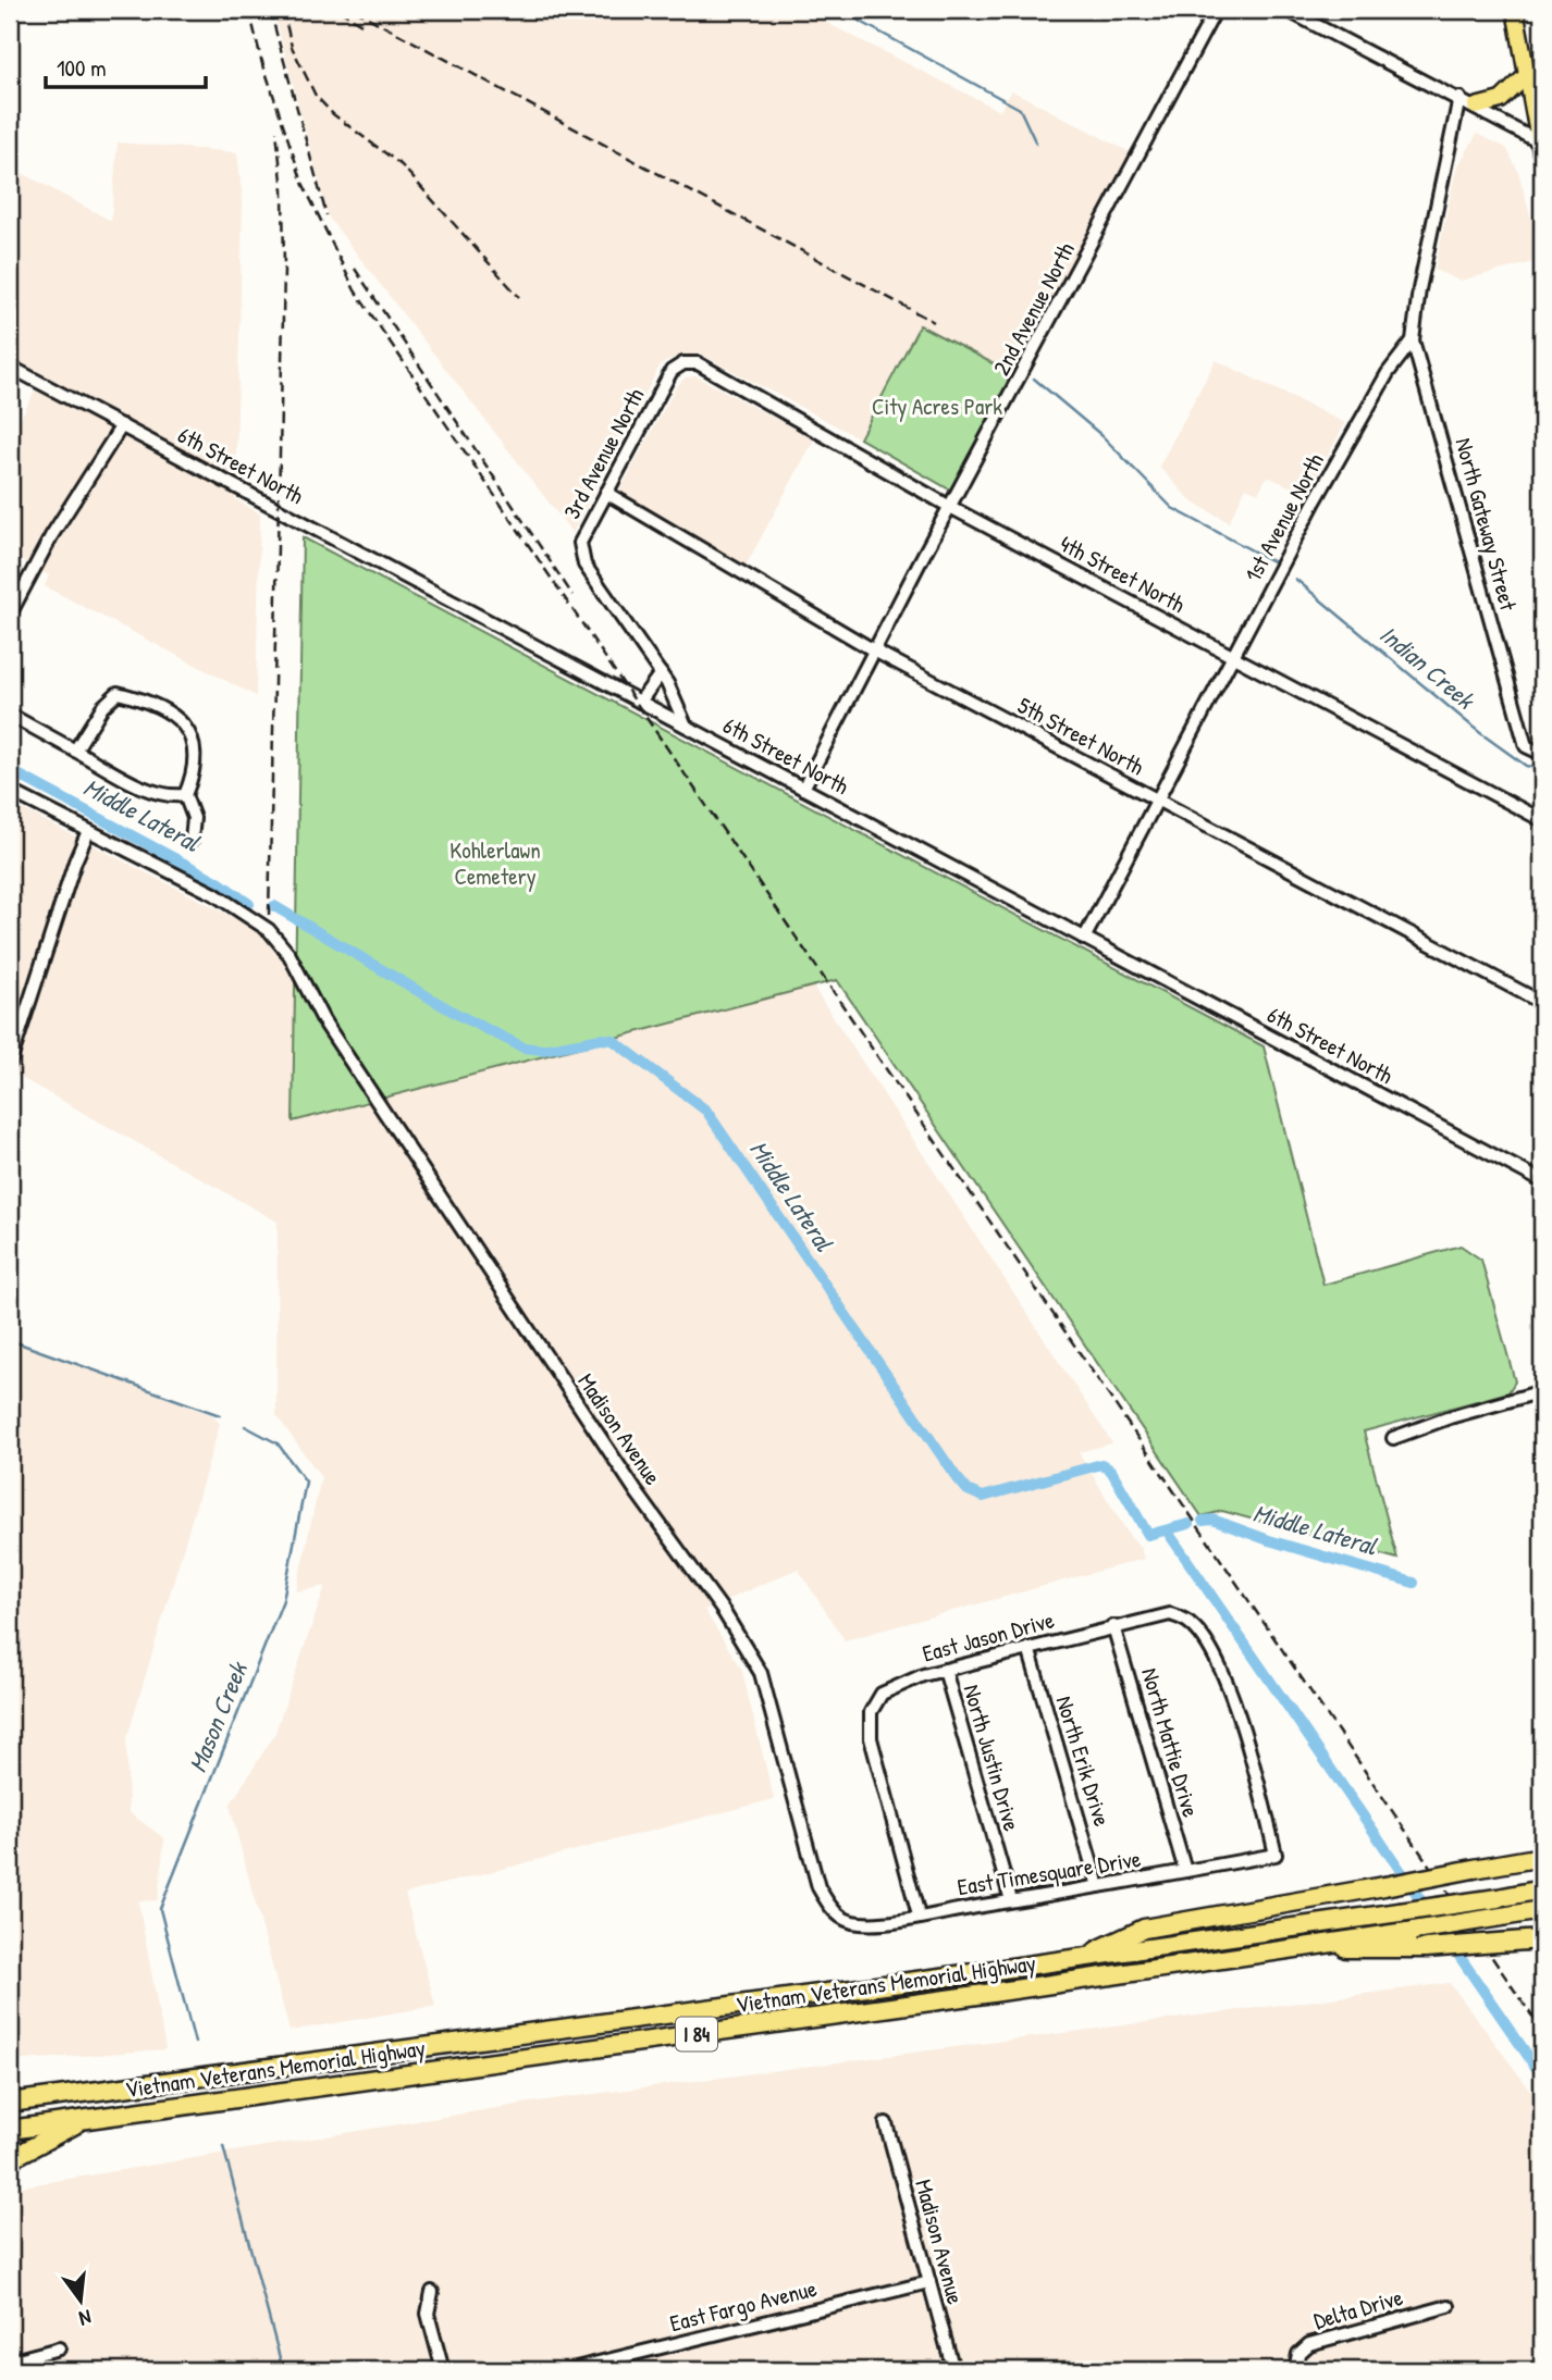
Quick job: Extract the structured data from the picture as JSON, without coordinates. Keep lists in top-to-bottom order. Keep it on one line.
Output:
{"streets":{"highway":["Vietnam Veterans Memorial Highway","I 84"],"street":["2nd Avenue North","3rd Avenue North","6th Street North","1st Avenue North","North Gateway Street","4th Street North","5th Street North","Madison Avenue","East Jason Drive","North Mattie Drive","North Justin Drive","North Erik Drive","East Timesquare Drive","East Fargo Avenue","Delta Drive"]},"crossings":[["2nd Avenue North","6th Street North"],["2nd Avenue North","4th Street North"],["2nd Avenue North","5th Street North"],["3rd Avenue North","6th Street North"],["3rd Avenue North","4th Street North"],["3rd Avenue North","5th Street North"],["6th Street North","1st Avenue North"],["1st Avenue North","North Gateway Street"],["1st Avenue North","4th Street North"],["1st Avenue North","5th Street North"],["Madison Avenue","East Timesquare Drive"],["Madison Avenue","East Fargo Avenue"],["East Jason Drive","North Mattie Drive"],["East Jason Drive","North Justin Drive"],["East Jason Drive","North Erik Drive"],["East Jason Drive","East Timesquare Drive"],["North Mattie Drive","East Timesquare Drive"],["North Justin Drive","East Timesquare Drive"],["North Erik Drive","East Timesquare Drive"]],"water":["Indian Creek","Middle Lateral","Mason Creek"],"parks":["City Acres Park","Kohlerlawn Cemetery"],"scale_bar":"100 m","north":"bottom"}
